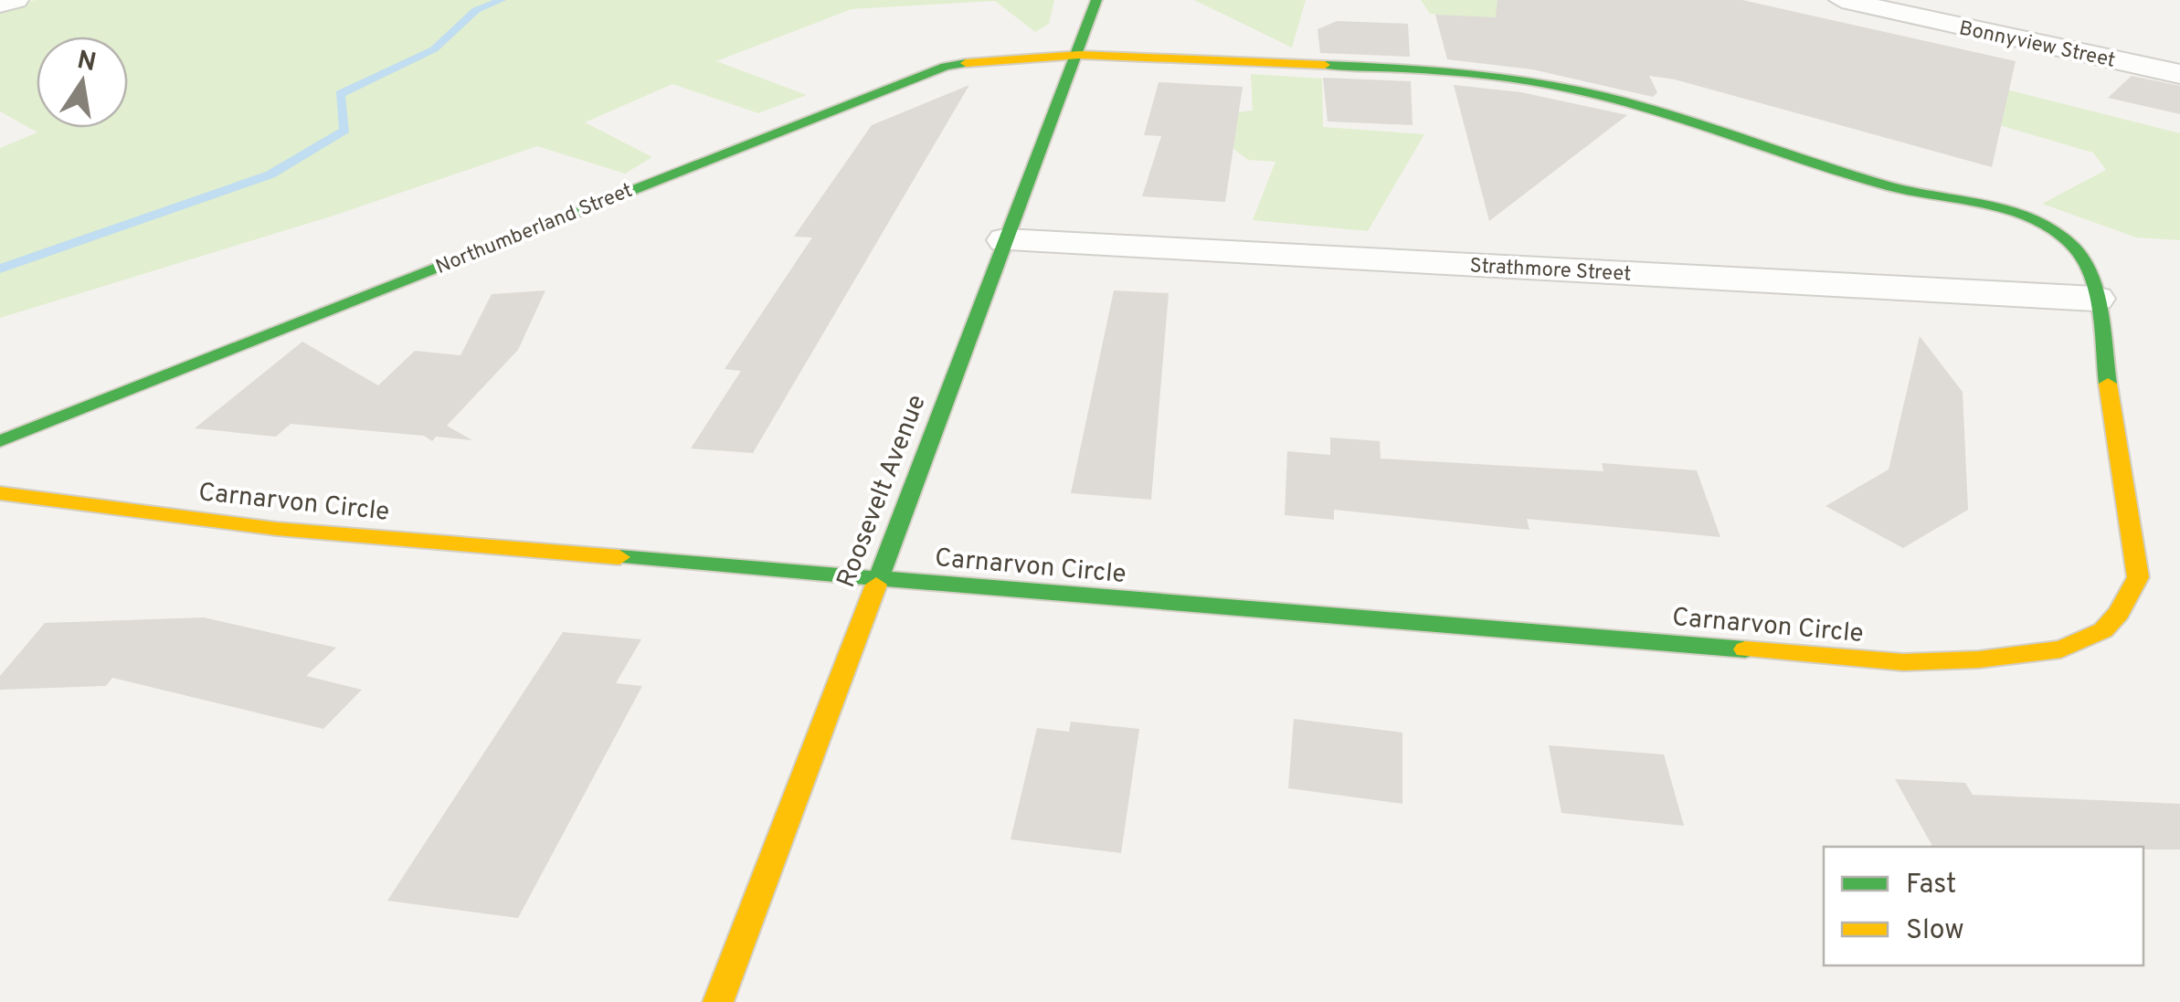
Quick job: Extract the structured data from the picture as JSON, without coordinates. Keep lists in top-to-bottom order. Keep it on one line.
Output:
{"streets":{"street":["Bonnyview Street","Northumberland Street","Strathmore Street","Roosevelt Avenue","Carnarvon Circle"]},"crossings":[["Northumberland Street","Roosevelt Avenue"],["Northumberland Street","Carnarvon Circle"],["Strathmore Street","Roosevelt Avenue"],["Strathmore Street","Carnarvon Circle"],["Roosevelt Avenue","Carnarvon Circle"]],"legend":["Fast","Slow"],"north":"top"}
